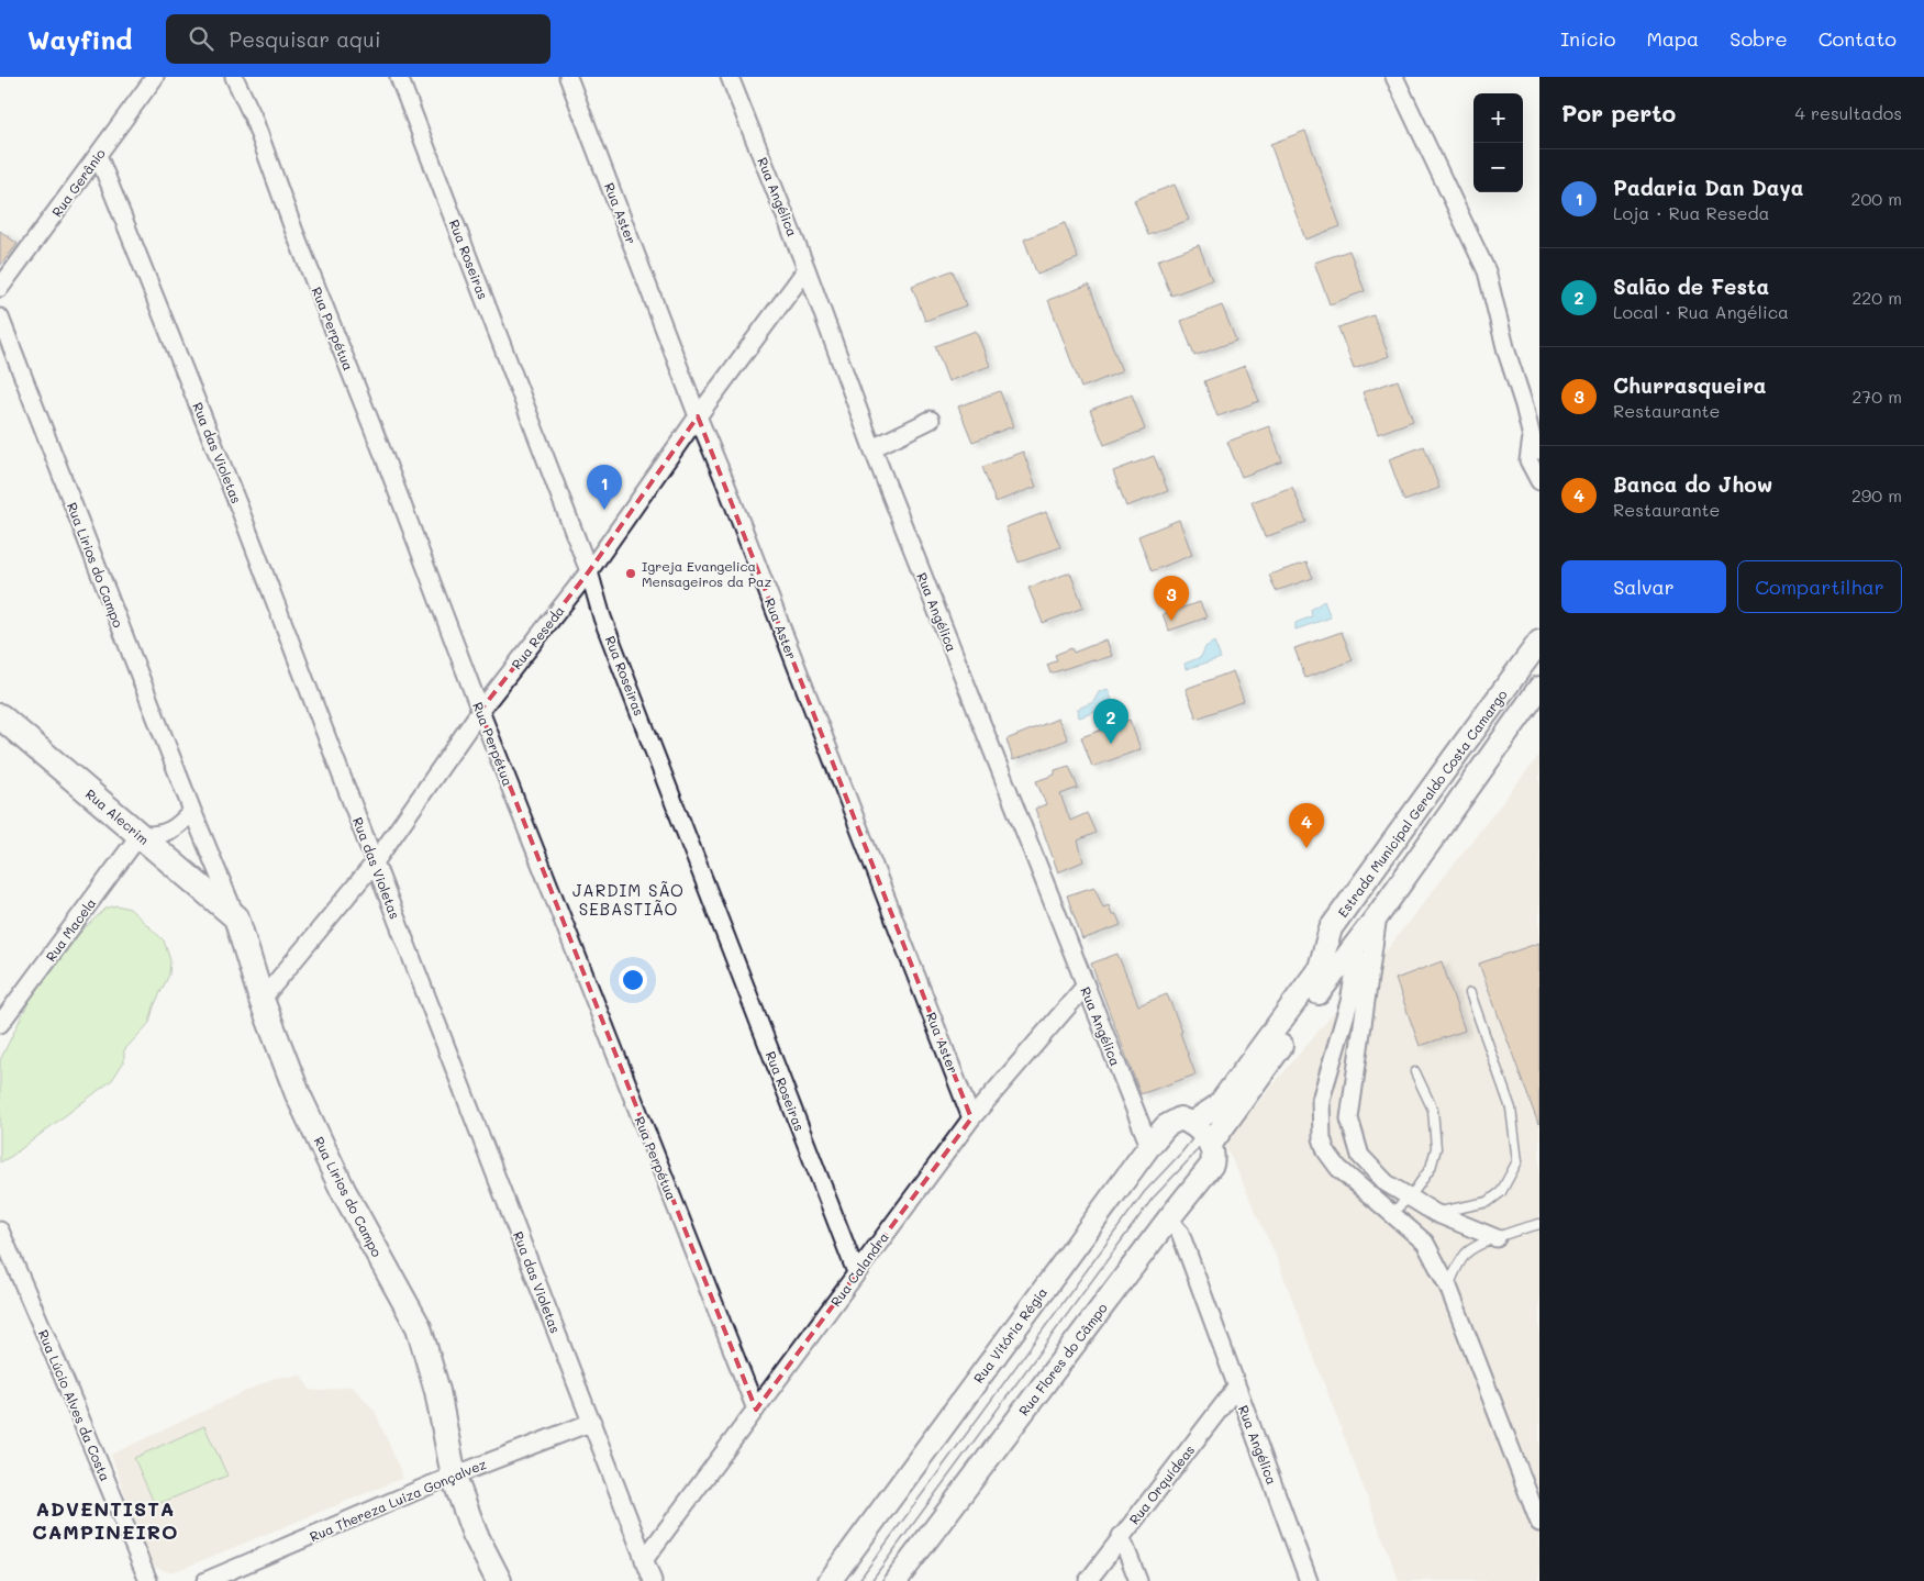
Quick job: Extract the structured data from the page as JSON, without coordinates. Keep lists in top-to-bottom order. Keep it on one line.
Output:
{"streets":{"main road":["Rua Lirios do Campo","Rua Alecrim"],"street":["Rua Gerânio","Rua Angélica","Rua Aster","Rua Roseiras","Rua Perpétua","Rua das Violetas","Rua Reseda","Estrada Municipal Geraldo Costa Camargo","Rua Macela","Rua Calandra","Rua Vitória Régia","Rua Flores do Câmpo","Rua Lúcio Alves da Costa","Rua Orquídeas","Rua Thereza Luiza Gonçalvez"]},"crossings":[["Rua Gerânio","Rua das Violetas"],["Rua Angélica","Rua Reseda"],["Rua Angélica","Rua Calandra"],["Rua Angélica","Rua Vitória Régia"],["Rua Angélica","Rua Flores do Câmpo"],["Rua Angélica","Rua Orquídeas"],["Rua Aster","Rua Reseda"],["Rua Aster","Rua Calandra"],["Rua Roseiras","Rua Reseda"],["Rua Roseiras","Rua Calandra"],["Rua Perpétua","Rua Reseda"],["Rua Perpétua","Rua Calandra"],["Rua das Violetas","Rua Reseda"],["Rua das Violetas","Rua Calandra"],["Rua das Violetas","Rua Thereza Luiza Gonçalvez"],["Rua Lirios do Campo","Rua Reseda"],["Rua Lirios do Campo","Rua Alecrim"],["Rua Lirios do Campo","Rua Thereza Luiza Gonçalvez"],["Estrada Municipal Geraldo Costa Camargo","Rua Vitória Régia"],["Estrada Municipal Geraldo Costa Camargo","Rua Flores do Câmpo"],["Rua Alecrim","Rua Macela"],["Rua Vitória Régia","Rua Flores do Câmpo"]],"districts":["JARDIM SÃO SEBASTIÃO","ADVENTISTA CAMPINEIRO"],"places":["Igreja Evangelica Mensageiros da Paz"],"page":{"header":"Wayfind","search":"Pesquisar aqui","nav":["Início","Mapa","Sobre","Contato"],"heading":["Por perto","4 resultados"],"map_buttons":["+","−"],"list":[{"mark":"1","name":"Padaria Dan Daya","note":"Loja · Rua Reseda","value":"200 m"},{"mark":"2","name":"Salão de Festa","note":"Local · Rua Angélica","value":"220 m"},{"mark":"3","name":"Churrasqueira","note":"Restaurante","value":"270 m"},{"mark":"4","name":"Banca do Jhow","note":"Restaurante","value":"290 m"}],"pins":["1","3","2","4"],"buttons":["Salvar","Compartilhar"]}}
